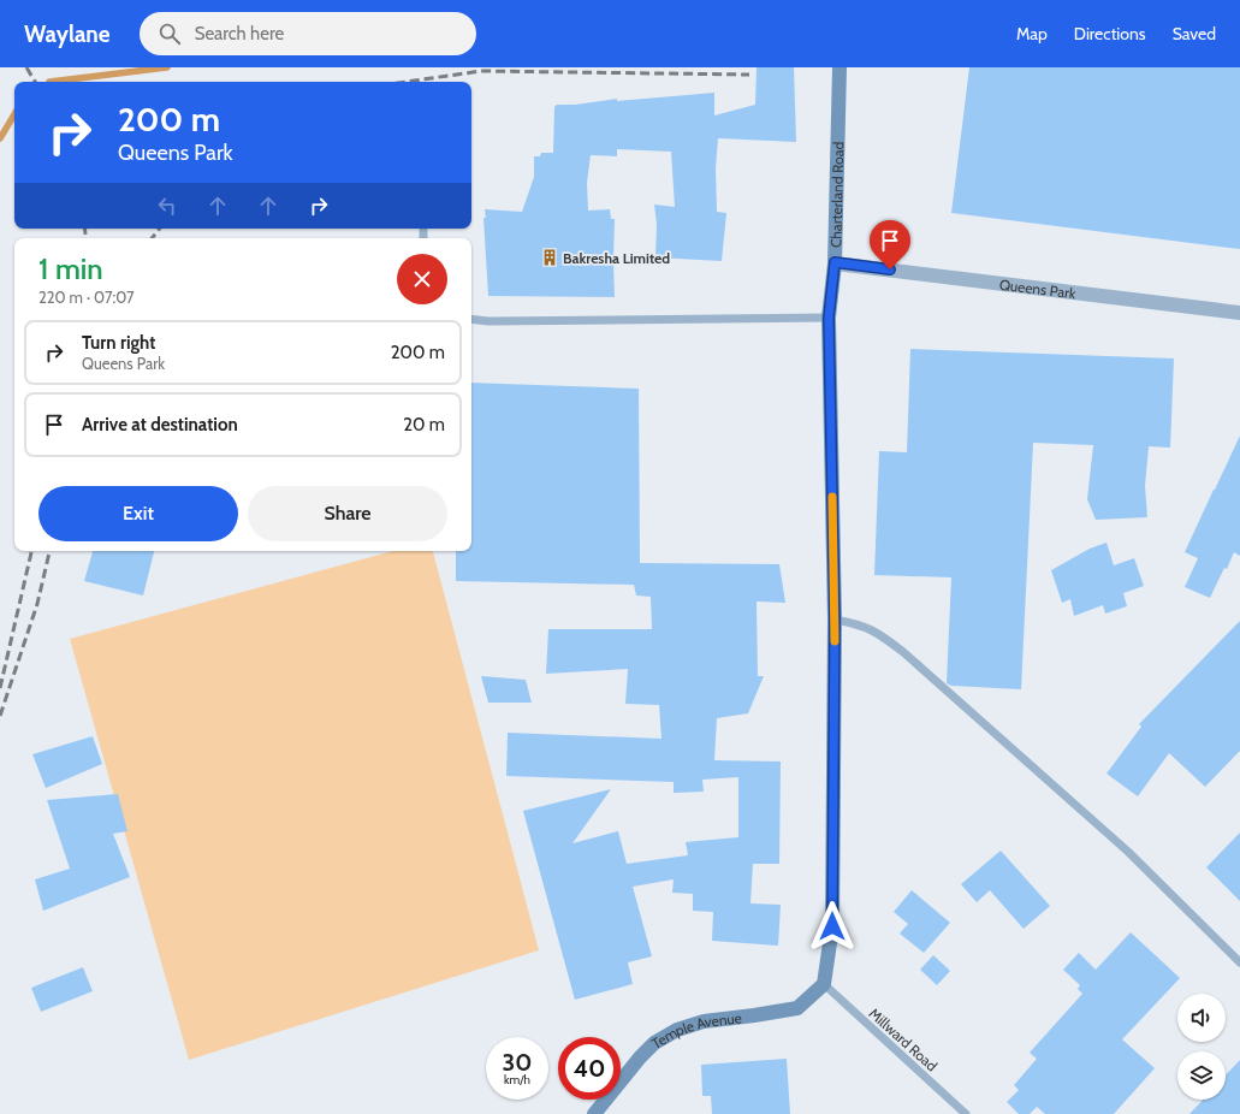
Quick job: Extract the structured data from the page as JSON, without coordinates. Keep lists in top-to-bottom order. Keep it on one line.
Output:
{"streets":{"street":["Charterland Road","Queens Park","Temple Avenue"],"lane":["Millward Road"]},"crossings":[["Charterland Road","Queens Park"],["Charterland Road","Temple Avenue"],["Charterland Road","Millward Road"],["Temple Avenue","Millward Road"]],"places":{"building":["Bakresha Limited"]},"page":{"header":"Waylane","search":"Search here","nav":["Map","Directions","Saved"],"turn":["200 m","Queens Park"],"heading":["1 min","220 m · 07:07"],"list":[{"name":"Turn right","note":"Queens Park","value":"200 m"},{"name":"Arrive at destination","value":"20 m"}],"buttons":["Exit","Share"],"speed":"30 km/h","limit":"40"}}
